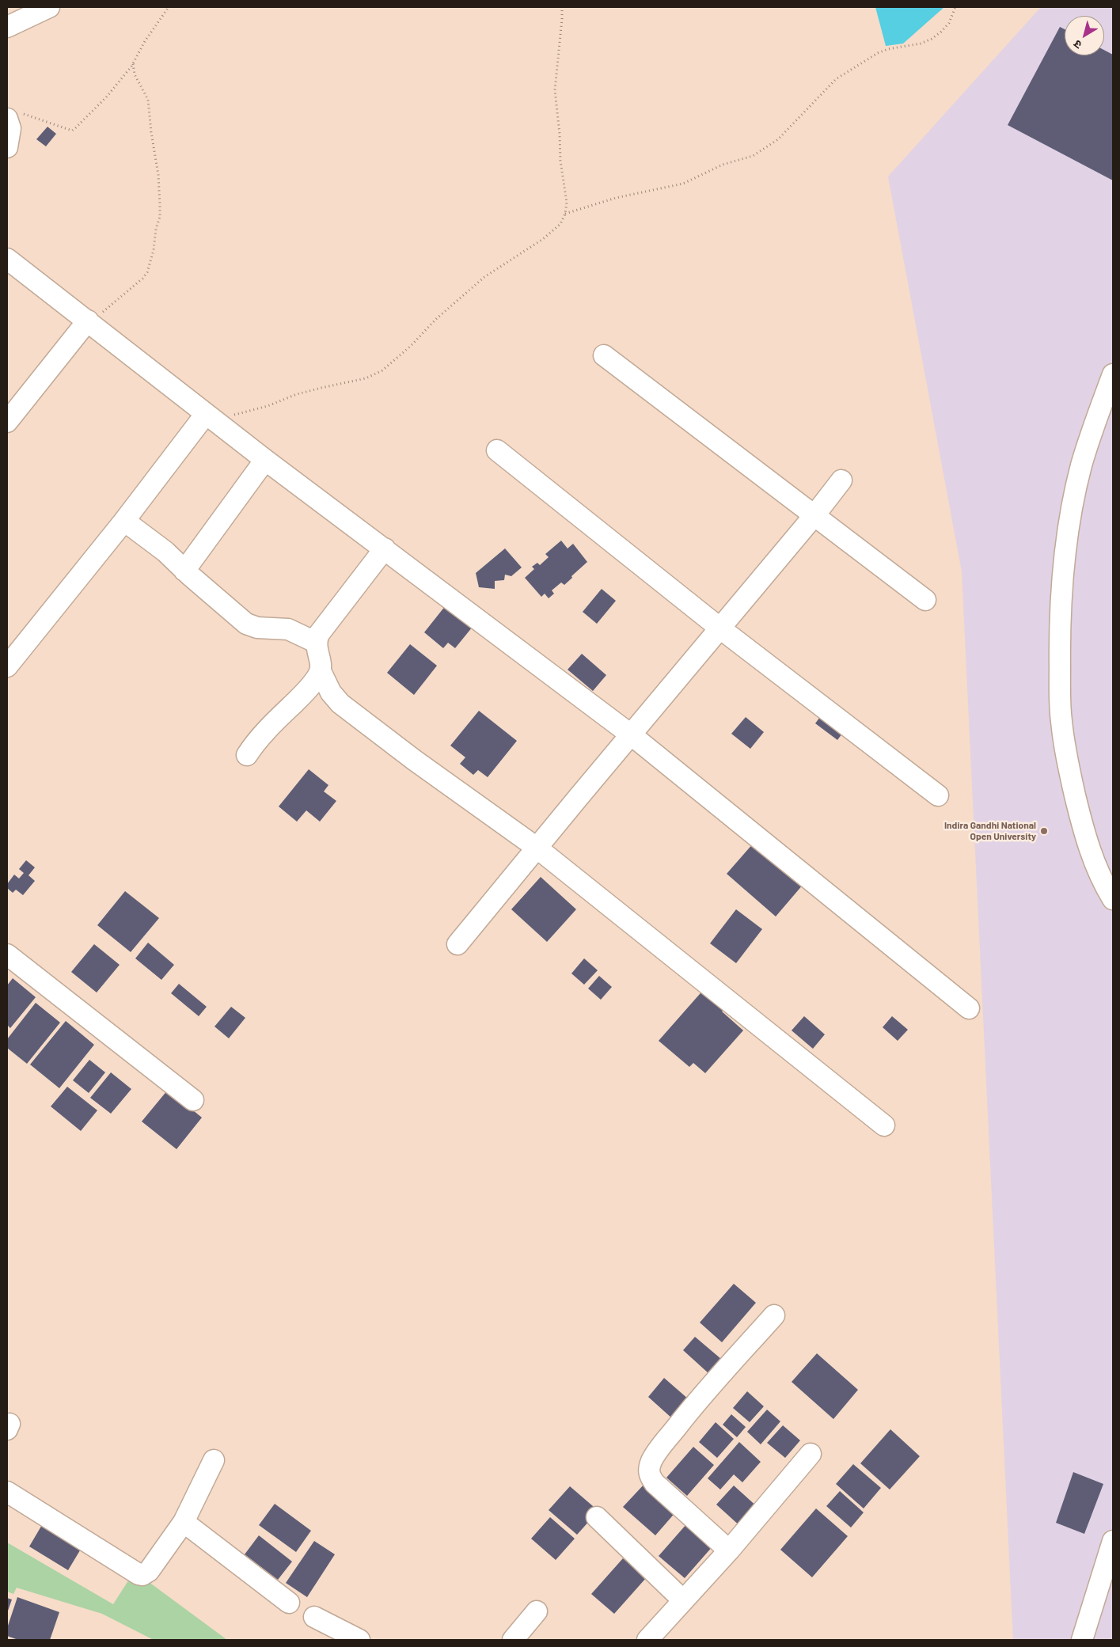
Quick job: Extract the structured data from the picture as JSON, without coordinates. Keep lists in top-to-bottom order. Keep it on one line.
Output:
{"places":["Indira Gandhi National Open University"],"north":"bottom left"}
